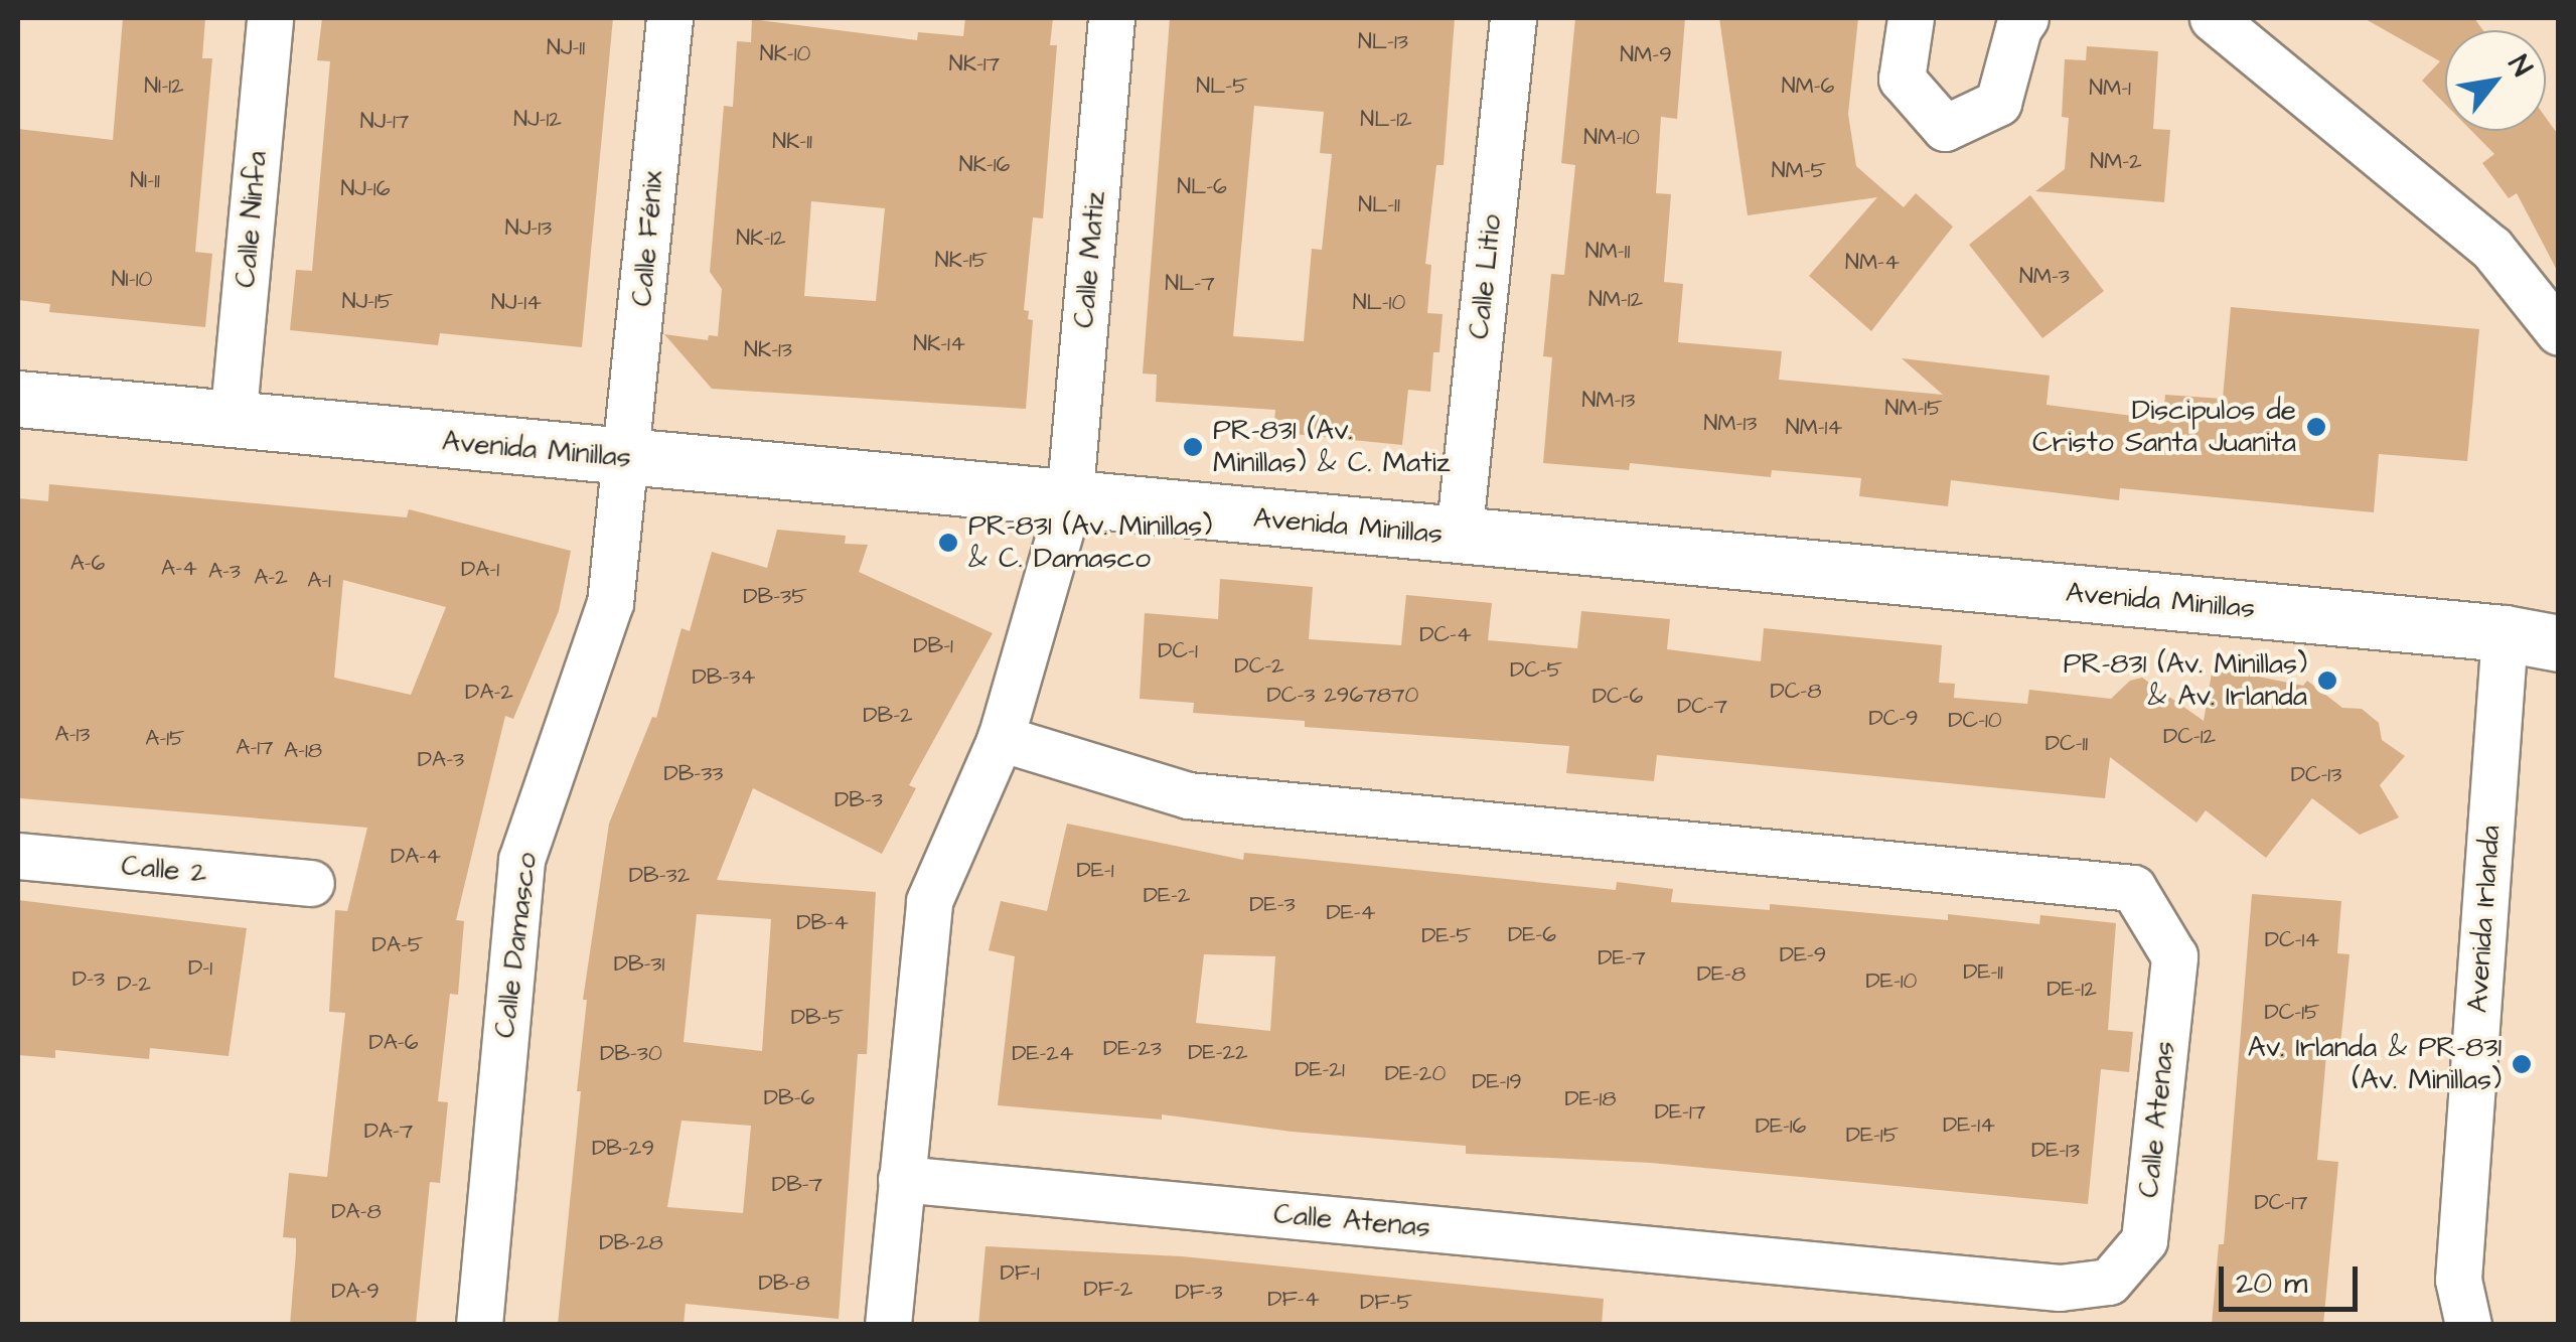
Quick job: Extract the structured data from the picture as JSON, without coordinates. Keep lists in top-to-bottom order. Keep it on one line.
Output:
{"streets":{"street":["Calle Ninfa","Calle Fénix","Calle Matiz","Calle Litio","Avenida Minillas","Calle 2","Avenida Irlanda","Calle Damasco","Calle Atenas"]},"crossings":[["Calle Ninfa","Avenida Minillas"],["Calle Fénix","Avenida Minillas"],["Calle Fénix","Calle Damasco"],["Calle Matiz","Avenida Minillas"],["Calle Litio","Avenida Minillas"],["Avenida Minillas","Avenida Irlanda"],["Avenida Minillas","Calle Damasco"]],"places":["Discipulos de Cristo Santa Juanita","PR-831 (Av. Minillas) & C. Matiz","PR-831 (Av. Minillas) & C. Damasco","PR-831 (Av. Minillas) & Av. Irlanda","Av. Irlanda & PR-831 (Av. Minillas)"],"house_numbers":["NL-13","NJ-11","NK-10","NM-9","NK-17","NI-12","NL-5","NM-6","NM-1","NJ-12","NL-12","NJ-17","NM-10","NK-11","NM-2","NK-16","NM-5","NI-11","NL-6","NJ-16","NL-11","NJ-13","NK-12","NM-11","NK-15","NM-4","NM-3","NI-10","NL-7","NM-12","NJ-15","NJ-14","NL-10","NK-14","NK-13","NM-13","NM-15","NM-13","NM-14","A-6","A-4","DA-1","A-3","A-2","A-1","DB-35","DC-4","DB-1","DC-1","DC-2","DC-5","DB-34","DC-8","DA-2","DC-3 2967870","DC-6","DC-7","DB-2","DC-9","DC-10","A-13","DC-12","A-15","DC-11","A-17","A-18","DA-3","DB-33","DC-13","DB-3","DA-4","DE-1","DB-32","DE-2","DE-3","DE-4","DB-4","DE-6","DE-5","DC-14","DA-5","DE-9","DE-7","DB-31","D-1","DE-11","DE-8","D-3","DE-10","D-2","DE-12","DC-15","DB-5","DA-6","DE-23","DE-22","DB-30","DE-24","DE-21","DE-20","DE-19","DB-6","DE-18","DE-17","DE-14","DE-16","DA-7","DE-15","DB-29","DE-13","DB-7","DC-17","DA-8","DB-28","DF-1","DB-8","DF-2","DA-9","DF-3","DF-4","DF-5"],"scale_bar":"20 m","north":"top right"}
